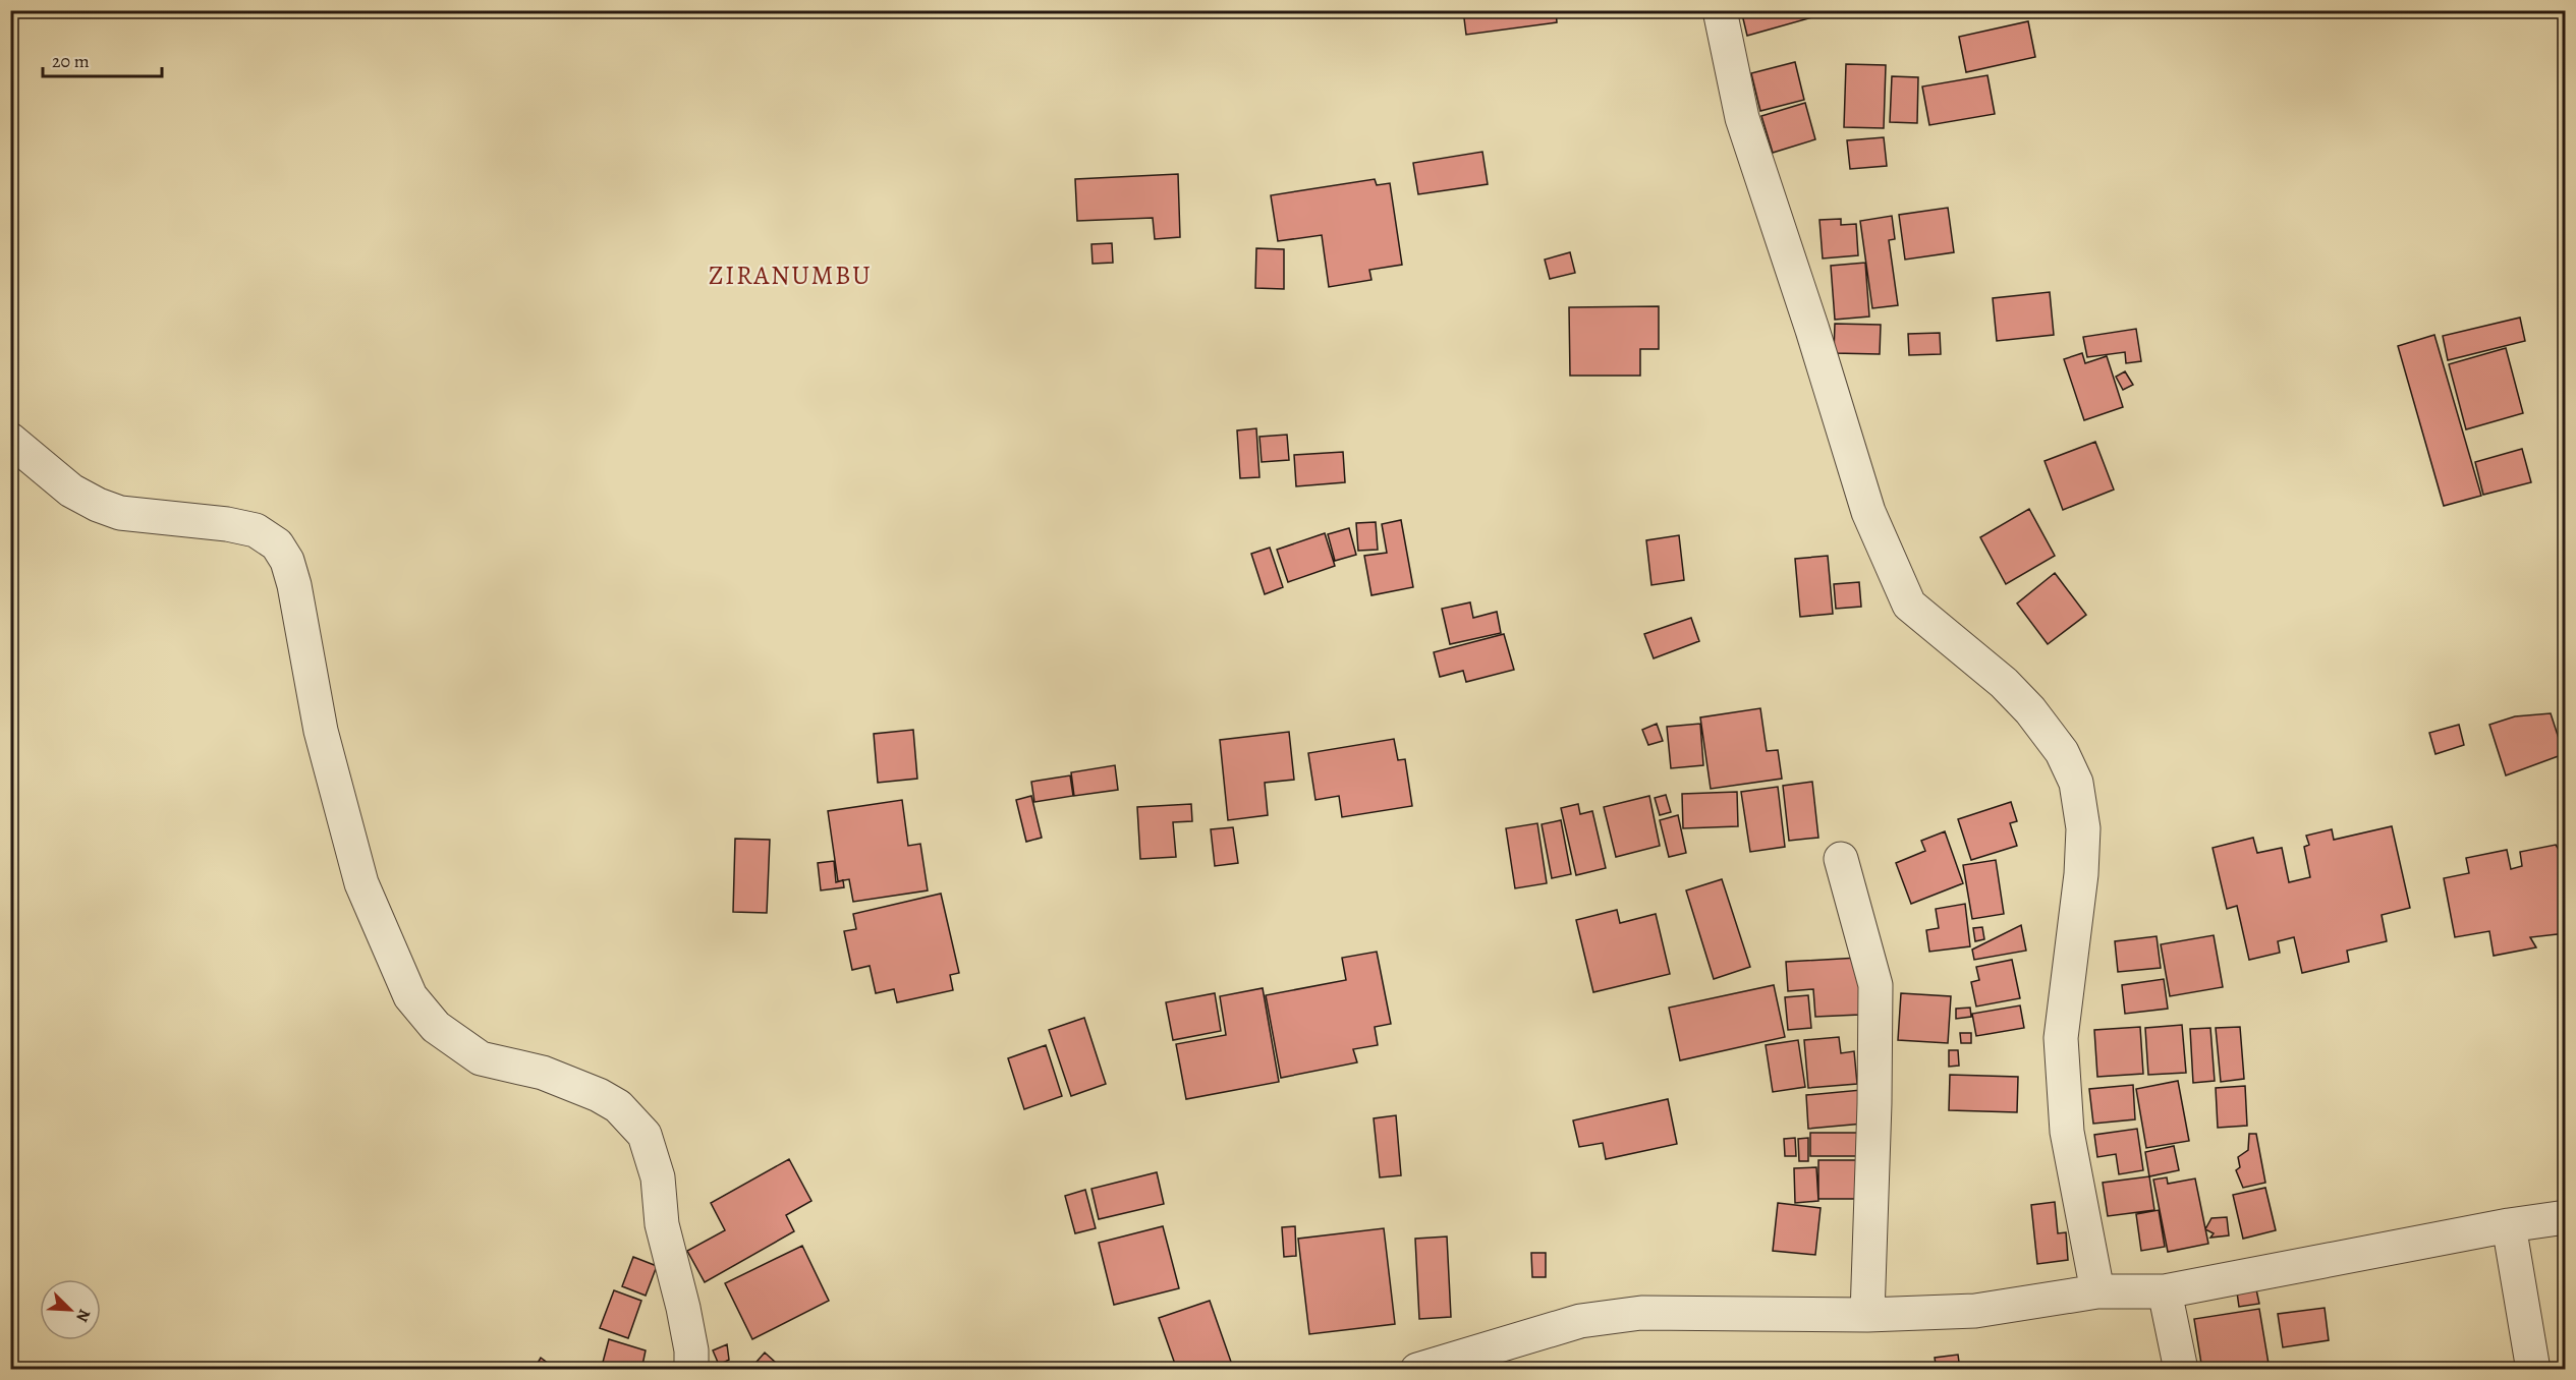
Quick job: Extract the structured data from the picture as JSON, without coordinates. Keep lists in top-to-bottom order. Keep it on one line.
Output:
{"districts":["ZIRANUMBU"],"scale_bar":"20 m","north":"bottom right"}
